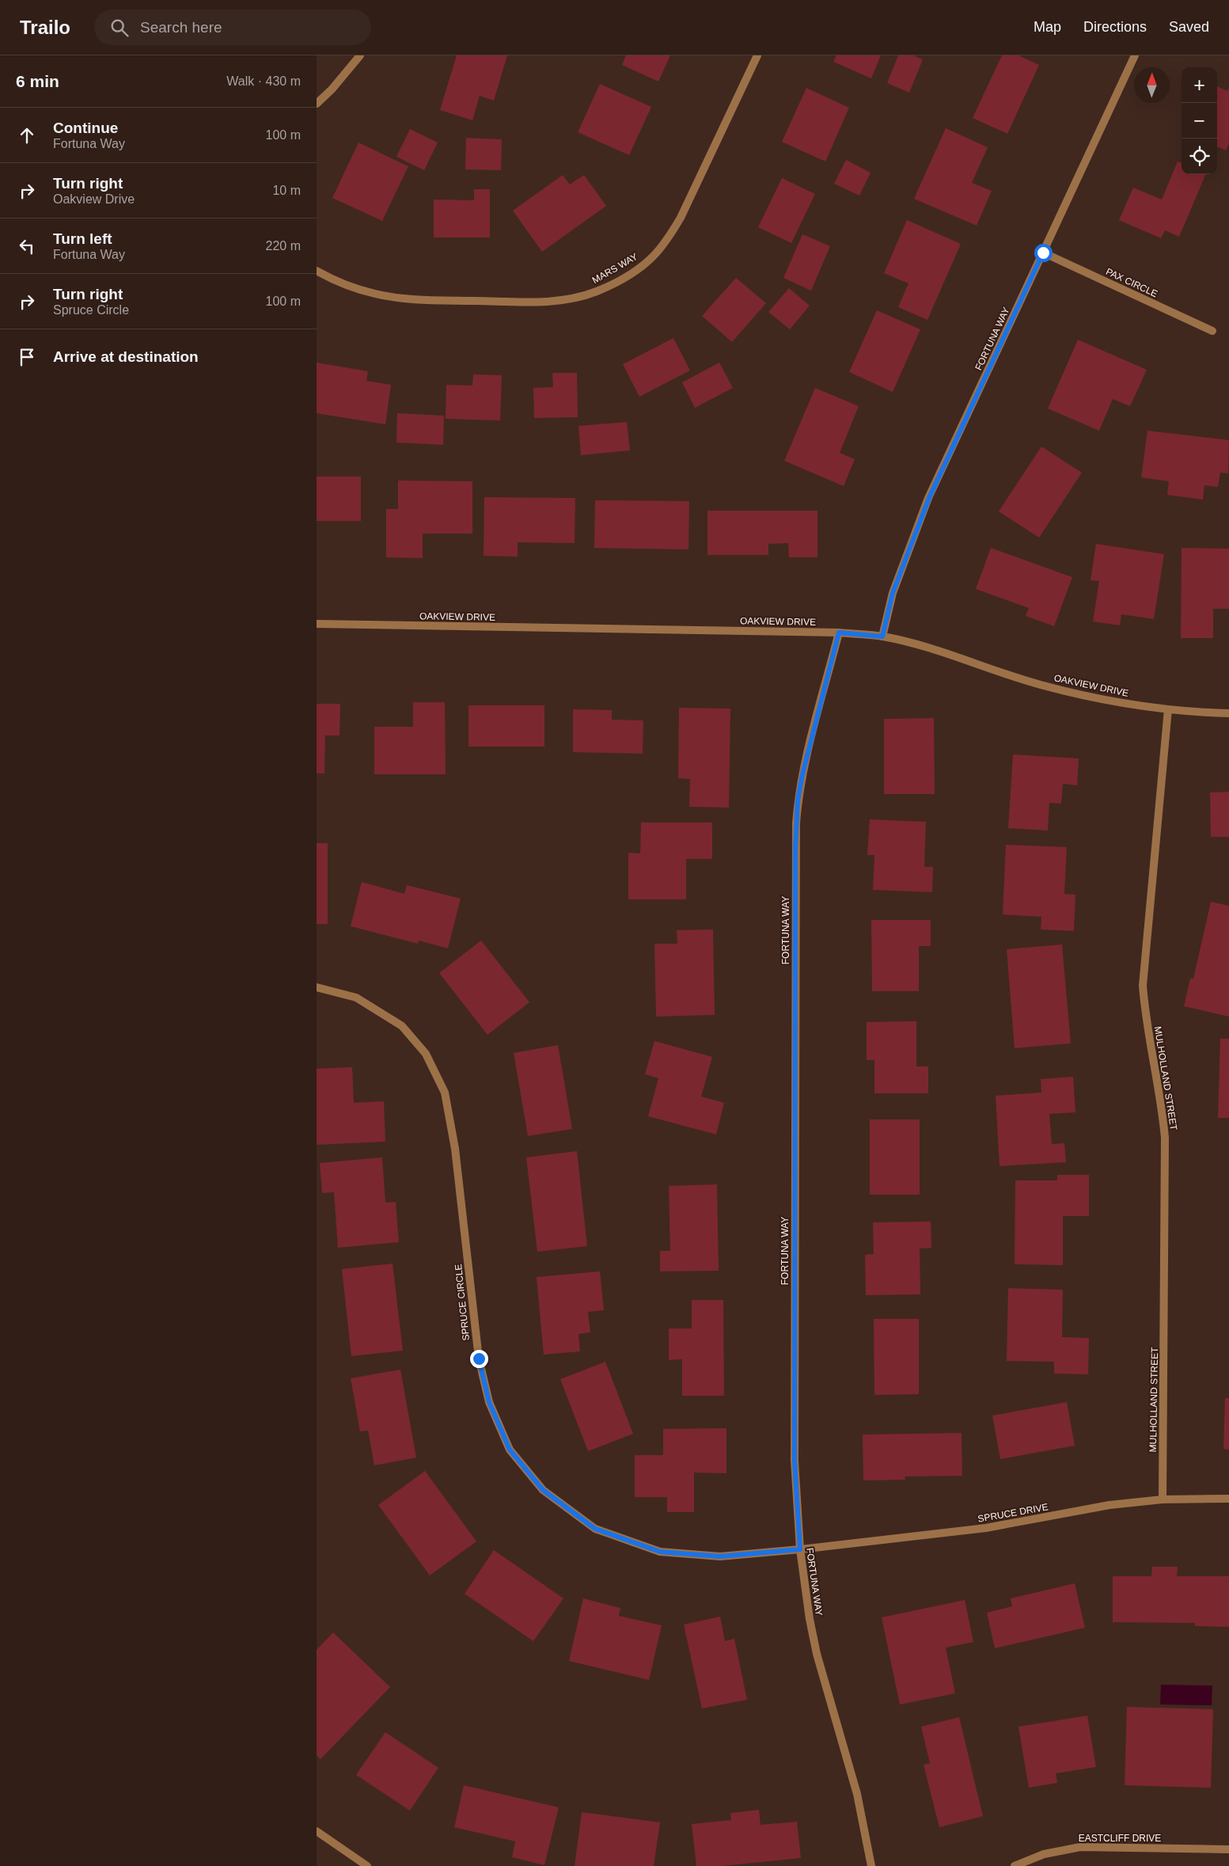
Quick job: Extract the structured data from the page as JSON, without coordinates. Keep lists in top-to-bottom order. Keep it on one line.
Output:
{"streets":{"street":["MARS WAY","PAX CIRCLE","FORTUNA WAY","OAKVIEW DRIVE","MULHOLLAND STREET","SPRUCE CIRCLE","SPRUCE DRIVE","EASTCLIFF DRIVE"]},"crossings":[["PAX CIRCLE","FORTUNA WAY"],["FORTUNA WAY","OAKVIEW DRIVE"],["FORTUNA WAY","SPRUCE CIRCLE"],["FORTUNA WAY","SPRUCE DRIVE"],["OAKVIEW DRIVE","MULHOLLAND STREET"],["MULHOLLAND STREET","SPRUCE DRIVE"],["SPRUCE CIRCLE","SPRUCE DRIVE"]],"north":"top","page":{"header":"Trailo","search":"Search here","nav":["Map","Directions","Saved"],"heading":["6 min","Walk · 430 m"],"map_buttons":["+","−"],"list":[["Continue","Fortuna Way","100 m"],["Turn right","Oakview Drive","10 m"],["Turn left","Fortuna Way","220 m"],["Turn right","Spruce Circle","100 m"],"Arrive at destination"]}}
